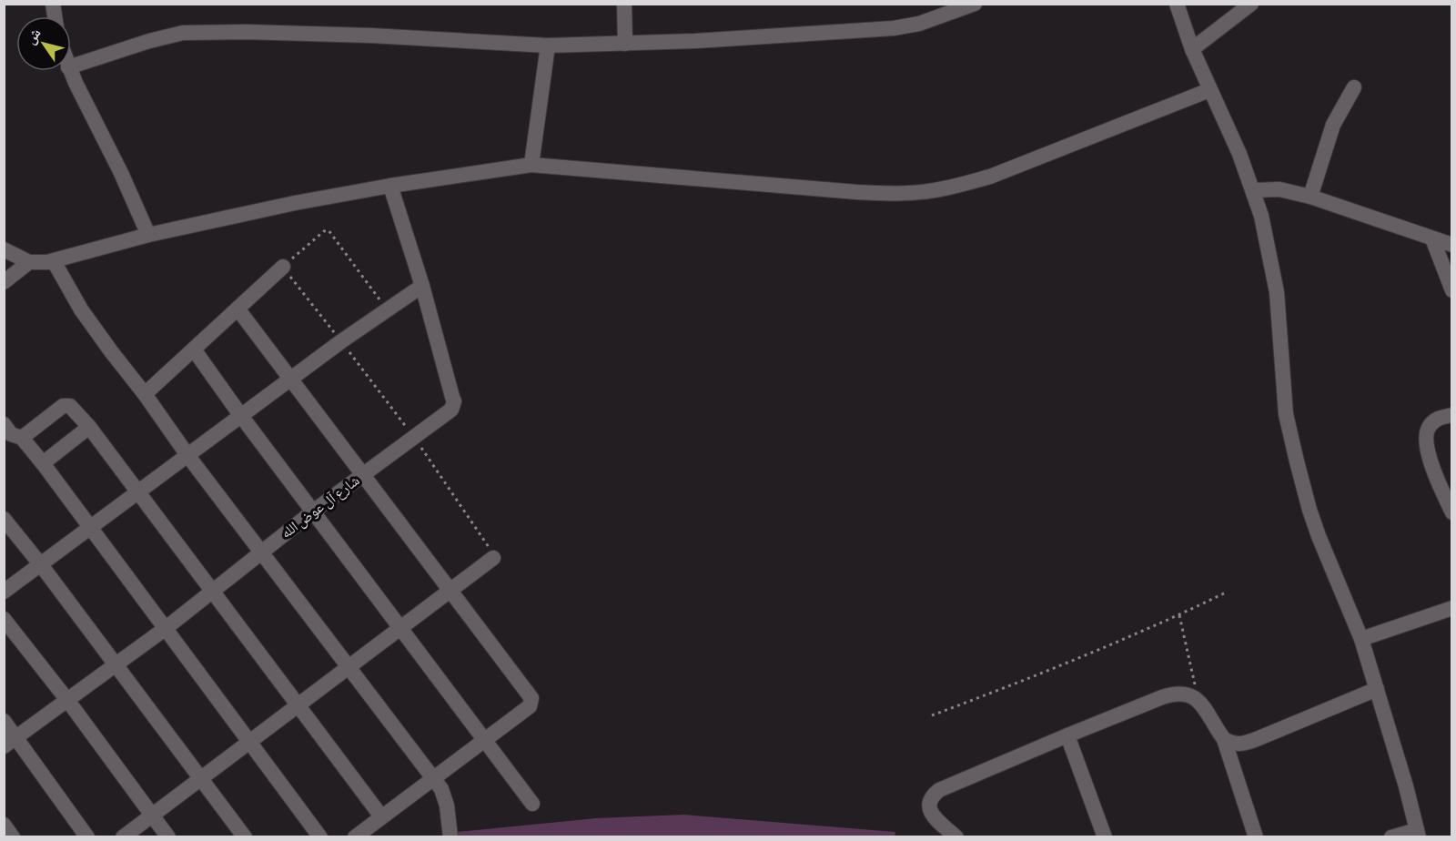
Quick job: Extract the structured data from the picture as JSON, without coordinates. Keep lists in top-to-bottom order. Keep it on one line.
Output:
{"streets":{"street":["شارع آل عوض الله"]},"north":"top left"}
